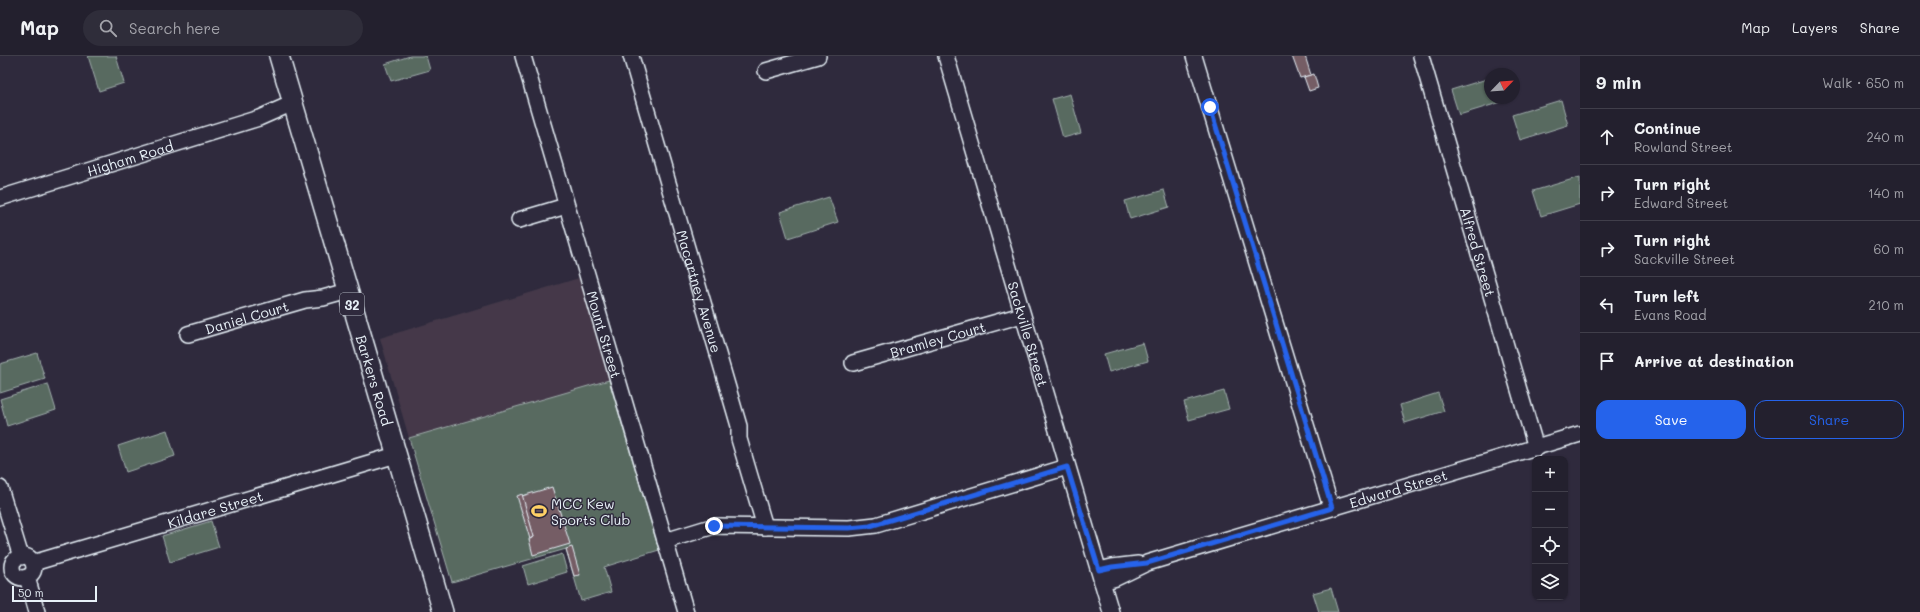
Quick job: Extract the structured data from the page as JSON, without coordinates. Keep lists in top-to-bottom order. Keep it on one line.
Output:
{"streets":{"main road":["32","Barkers Road"],"street":["Higham Road","Alfred Street","Macartney Avenue","Daniel Court","Mount Street","Sackville Street","Bramley Court","Edward Street","Kildare Street"]},"crossings":[["Higham Road","Barkers Road"],["Alfred Street","Edward Street"],["Daniel Court","Barkers Road"],["Sackville Street","Bramley Court"],["Sackville Street","Edward Street"],["Barkers Road","Kildare Street"]],"places":{"sports":["MCC Kew Sports Club"]},"scale_bar":"50 m","north":"top right","page":{"header":"Map","search":"Search here","nav":["Map","Layers","Share"],"heading":["9 min","Walk · 650 m"],"list":[["Continue","Rowland Street","240 m"],["Turn right","Edward Street","140 m"],["Turn right","Sackville Street","60 m"],["Turn left","Evans Road","210 m"],"Arrive at destination"],"buttons":["Save","Share"],"map_buttons":["+","−"],"scale":"50 m"}}
